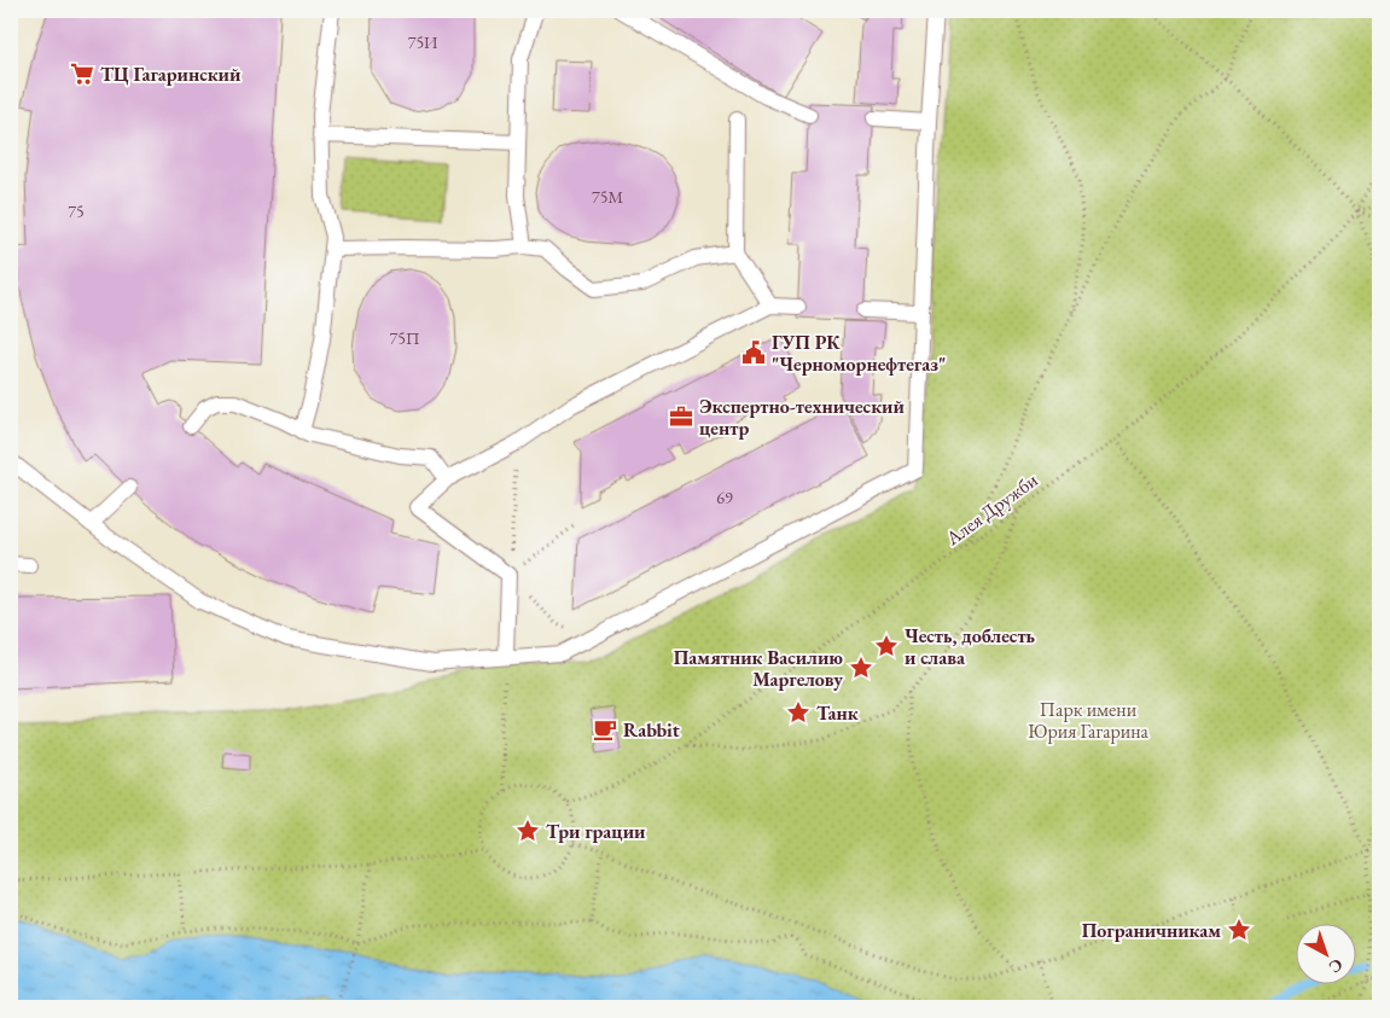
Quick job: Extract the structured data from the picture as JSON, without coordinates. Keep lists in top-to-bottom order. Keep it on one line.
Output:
{"streets":{"path":["Алея Дружби"]},"parks":["Парк имени Юрия Гагарина"],"places":{"supermarket":["ТЦ Гагаринский"],"public building":["ГУП РК \"Черноморнефтегаз\""],"office":["Экспертно-технический центр"],"place":["Честь, доблесть и слава","Памятник Василию Маргелову","Танк","Три грации","Пограничникам"],"cafe":["Rabbit"]},"house_numbers":["75И","75М","75","75П","69"],"north":"bottom right"}
